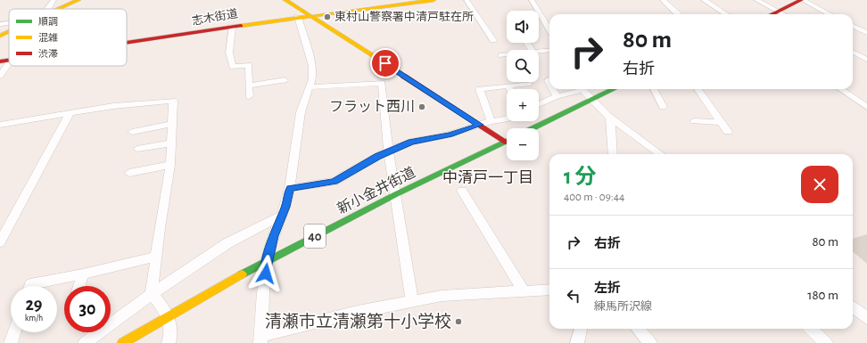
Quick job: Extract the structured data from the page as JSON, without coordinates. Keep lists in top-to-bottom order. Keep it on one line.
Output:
{"streets":{"main road":["志木街道","新小金井街道","40"]},"districts":["中清戸一丁目"],"places":["東村山警察署中清戸駐在所","フラット西川","清瀬市立清瀬第十小学校"],"legend":["順調","混雑","渋滞"],"page":{"map_buttons":["+","−"],"turn":["80 m","右折"],"heading":["1 分","400 m · 09:44"],"list":[{"name":"右折","value":"80 m"},{"name":"左折","note":"練馬所沢線","value":"180 m"}],"speed":"29 km/h","limit":"30"}}
